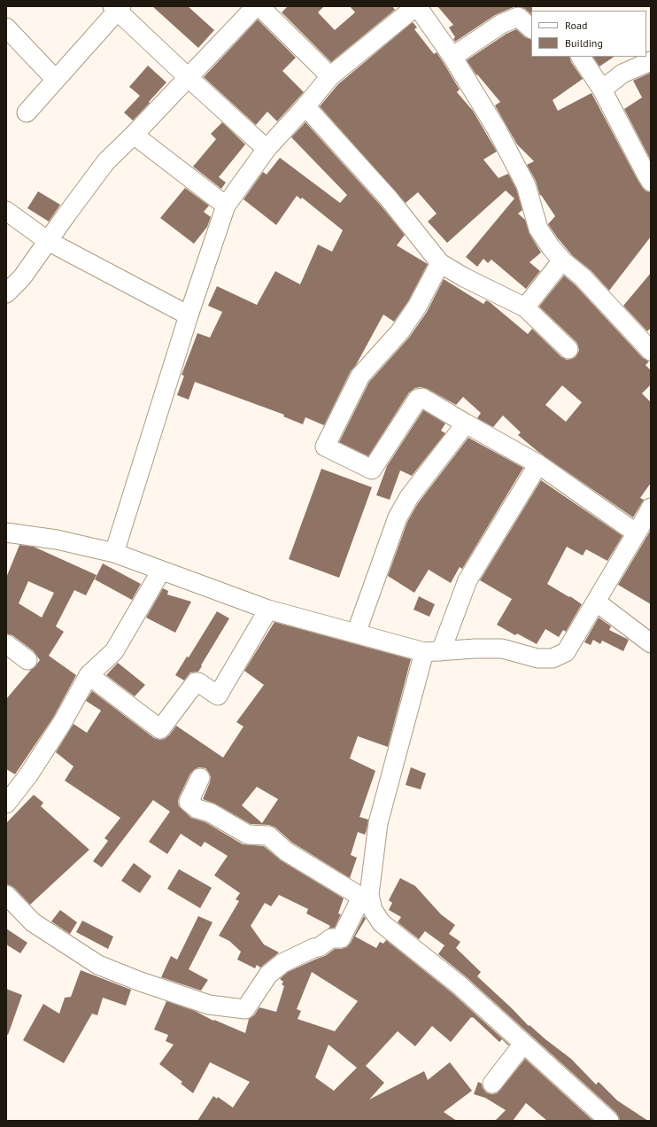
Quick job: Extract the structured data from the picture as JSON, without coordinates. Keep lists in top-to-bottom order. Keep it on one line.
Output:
{"legend":["Road","Building"]}
